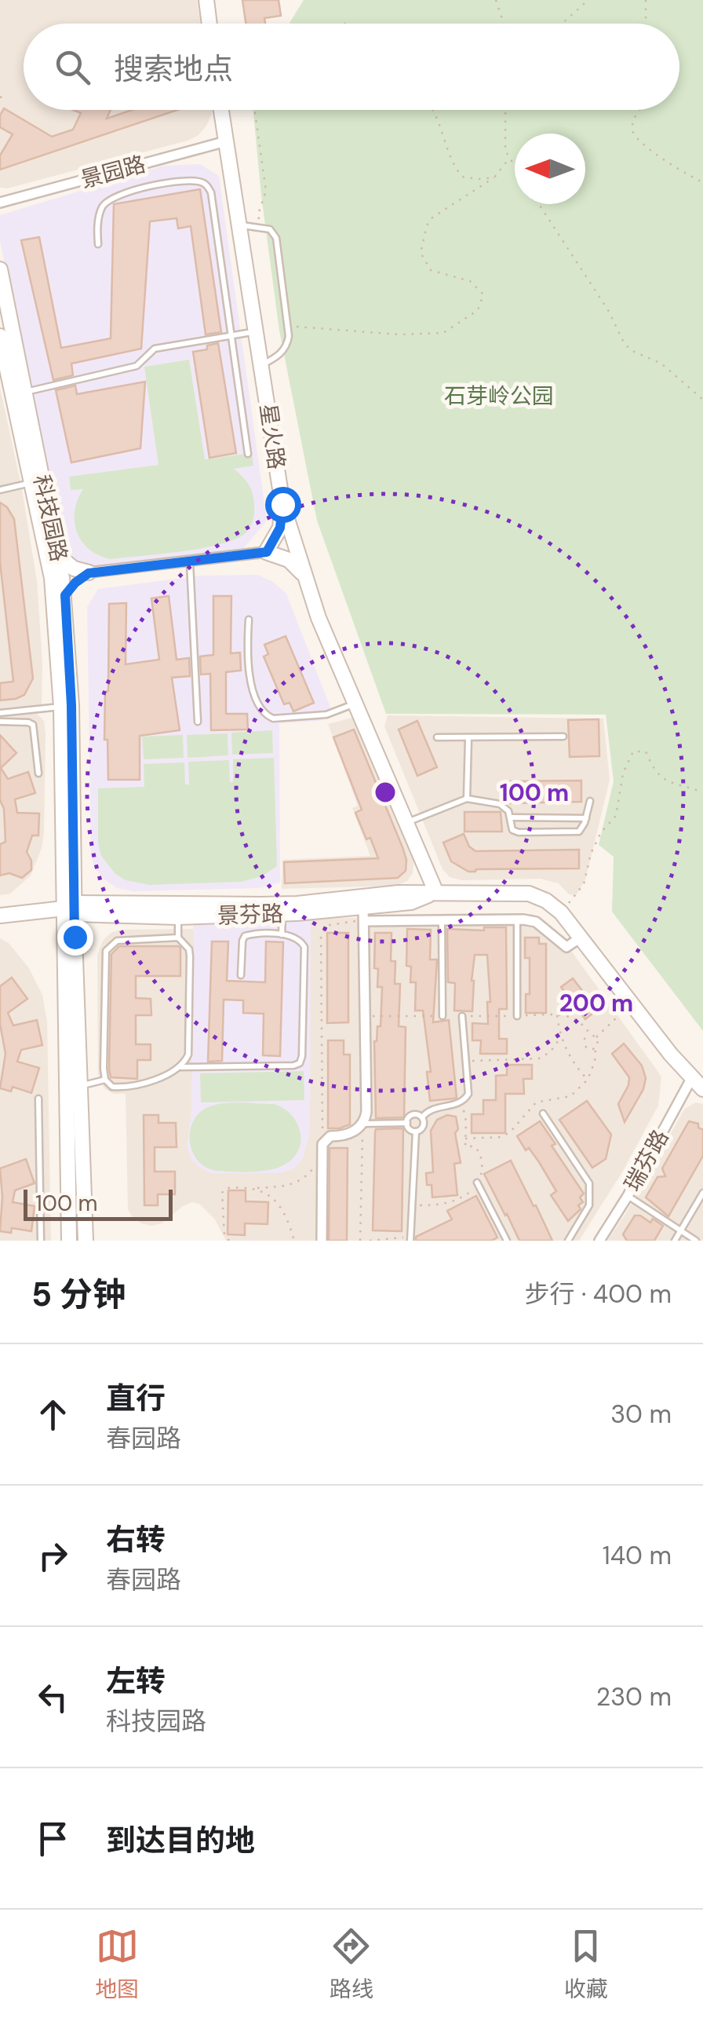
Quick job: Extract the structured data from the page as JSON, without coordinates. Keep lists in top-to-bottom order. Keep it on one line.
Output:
{"streets":{"street":["景园路","星火路","科技园路","景芬路","瑞芬路"]},"crossings":[["景园路","星火路"],["星火路","景芬路"],["科技园路","景芬路"],["景芬路","瑞芬路"]],"parks":["石芽岭公园"],"scale_bar":"100 m","north":"left","page":{"search":"搜索地点","scale":"100 m","heading":["5 分钟","步行 · 400 m"],"list":[["直行","春园路","30 m"],["右转","春园路","140 m"],["左转","科技园路","230 m"],"到达目的地"],"nav":["地图","路线","收藏"]},"rings":["100 m","200 m"]}
